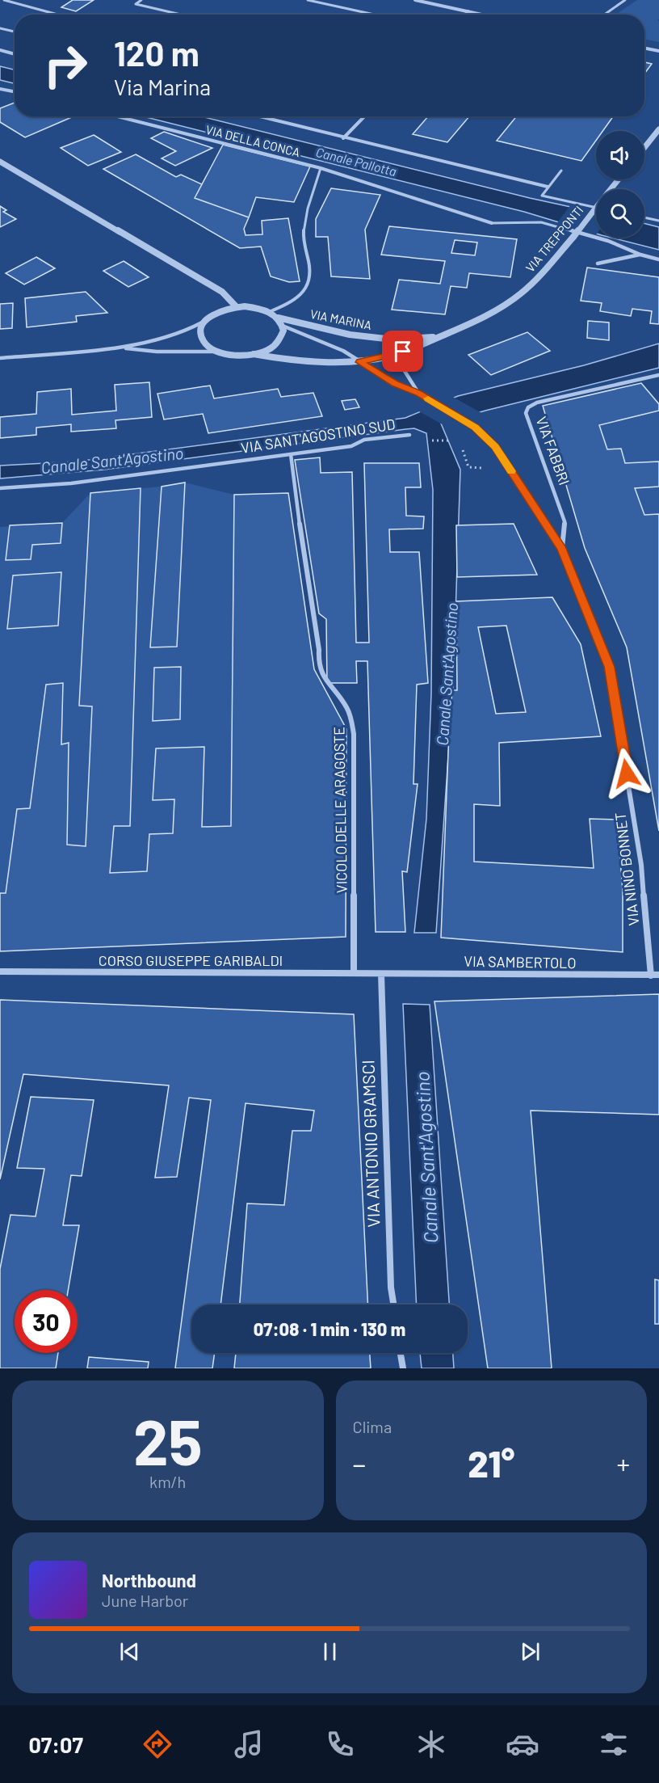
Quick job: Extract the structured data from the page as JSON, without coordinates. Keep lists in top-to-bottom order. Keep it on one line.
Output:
{"streets":{"street":["VIA DELLA CONCA","VIA TREPPONTI","VIA MARINA","VIA SANT'AGOSTINO SUD","VIA FABBRI","VICOLO DELLE ARAGOSTE","VIA NINO BONNET","CORSO GIUSEPPE GARIBALDI","VIA SAMBERTOLO","VIA ANTONIO GRAMSCI"]},"crossings":[["VIA TREPPONTI","VIA MARINA"],["VIA MARINA","VIA NINO BONNET"],["VIA SANT'AGOSTINO SUD","VICOLO DELLE ARAGOSTE"],["VIA FABBRI","VIA NINO BONNET"],["VICOLO DELLE ARAGOSTE","CORSO GIUSEPPE GARIBALDI"],["VIA NINO BONNET","VIA SAMBERTOLO"],["CORSO GIUSEPPE GARIBALDI","VIA SAMBERTOLO"],["CORSO GIUSEPPE GARIBALDI","VIA ANTONIO GRAMSCI"],["VIA SAMBERTOLO","VIA ANTONIO GRAMSCI"]],"water":["Canale Pallotta","Canale Sant'Agostino"],"page":{"turn":["120 m","Via Marina"],"limit":"30","trip":"07:08 · 1 min · 130 m","tile":[["25","km/h"],"Clima"],"heat":["−","21°","+"],"song":["Northbound","June Harbor"],"tabs":"07:07"}}
